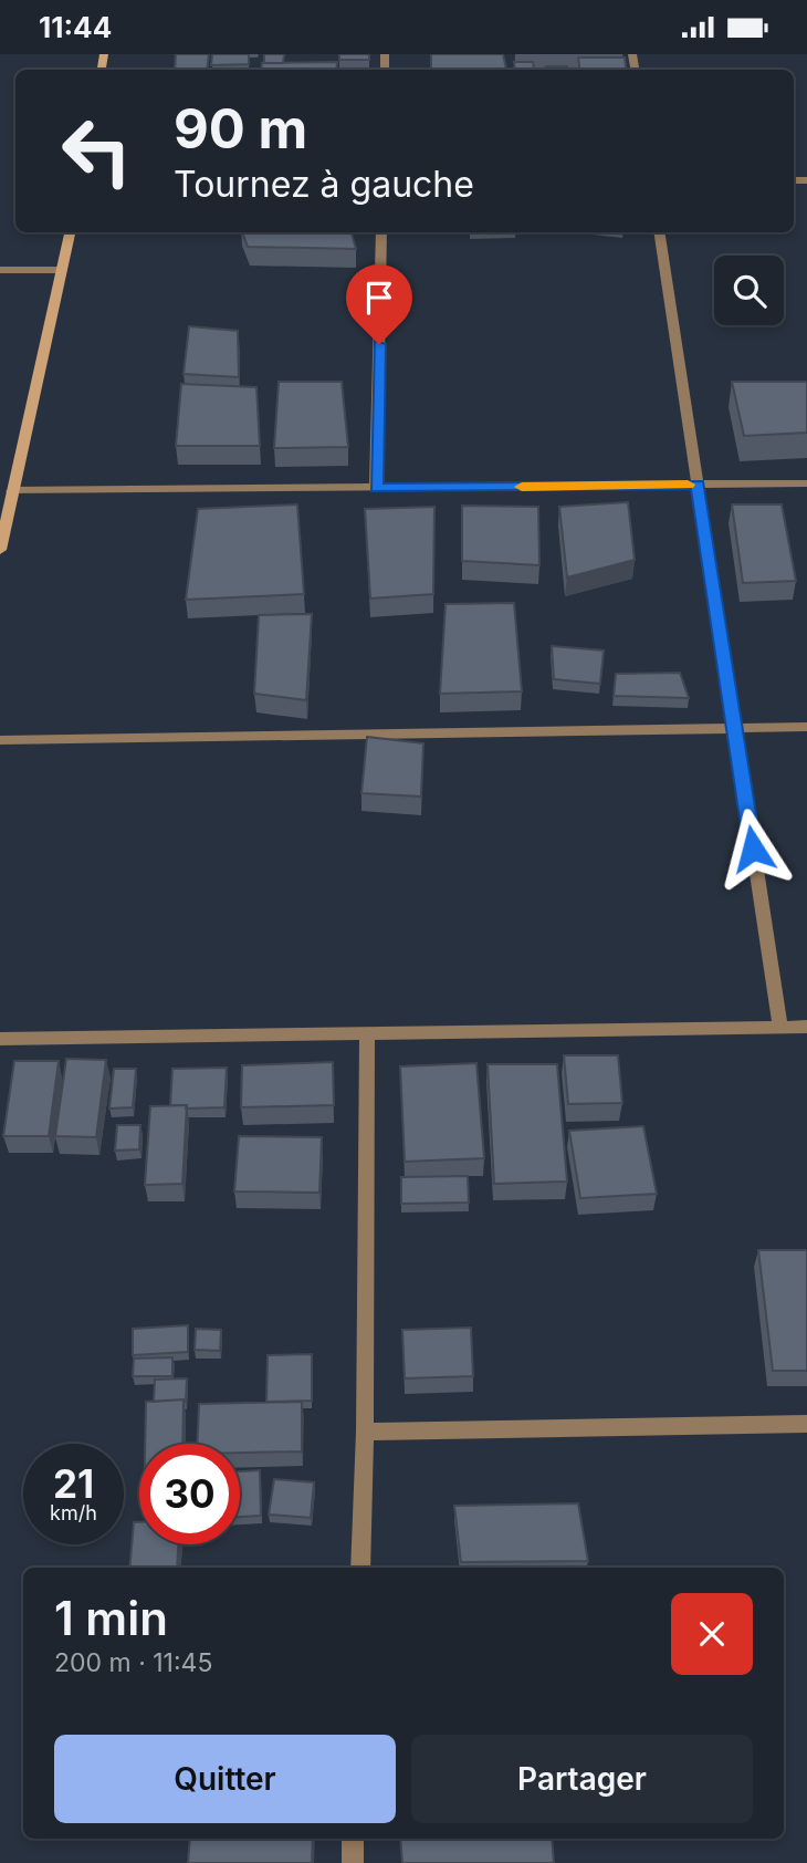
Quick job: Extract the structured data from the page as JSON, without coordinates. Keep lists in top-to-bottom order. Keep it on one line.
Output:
{"page":{"status":"11:44","turn":["90 m","Tournez à gauche"],"speed":"21 km/h","limit":"30","heading":["1 min","200 m · 11:45"],"buttons":["Quitter","Partager"]}}
